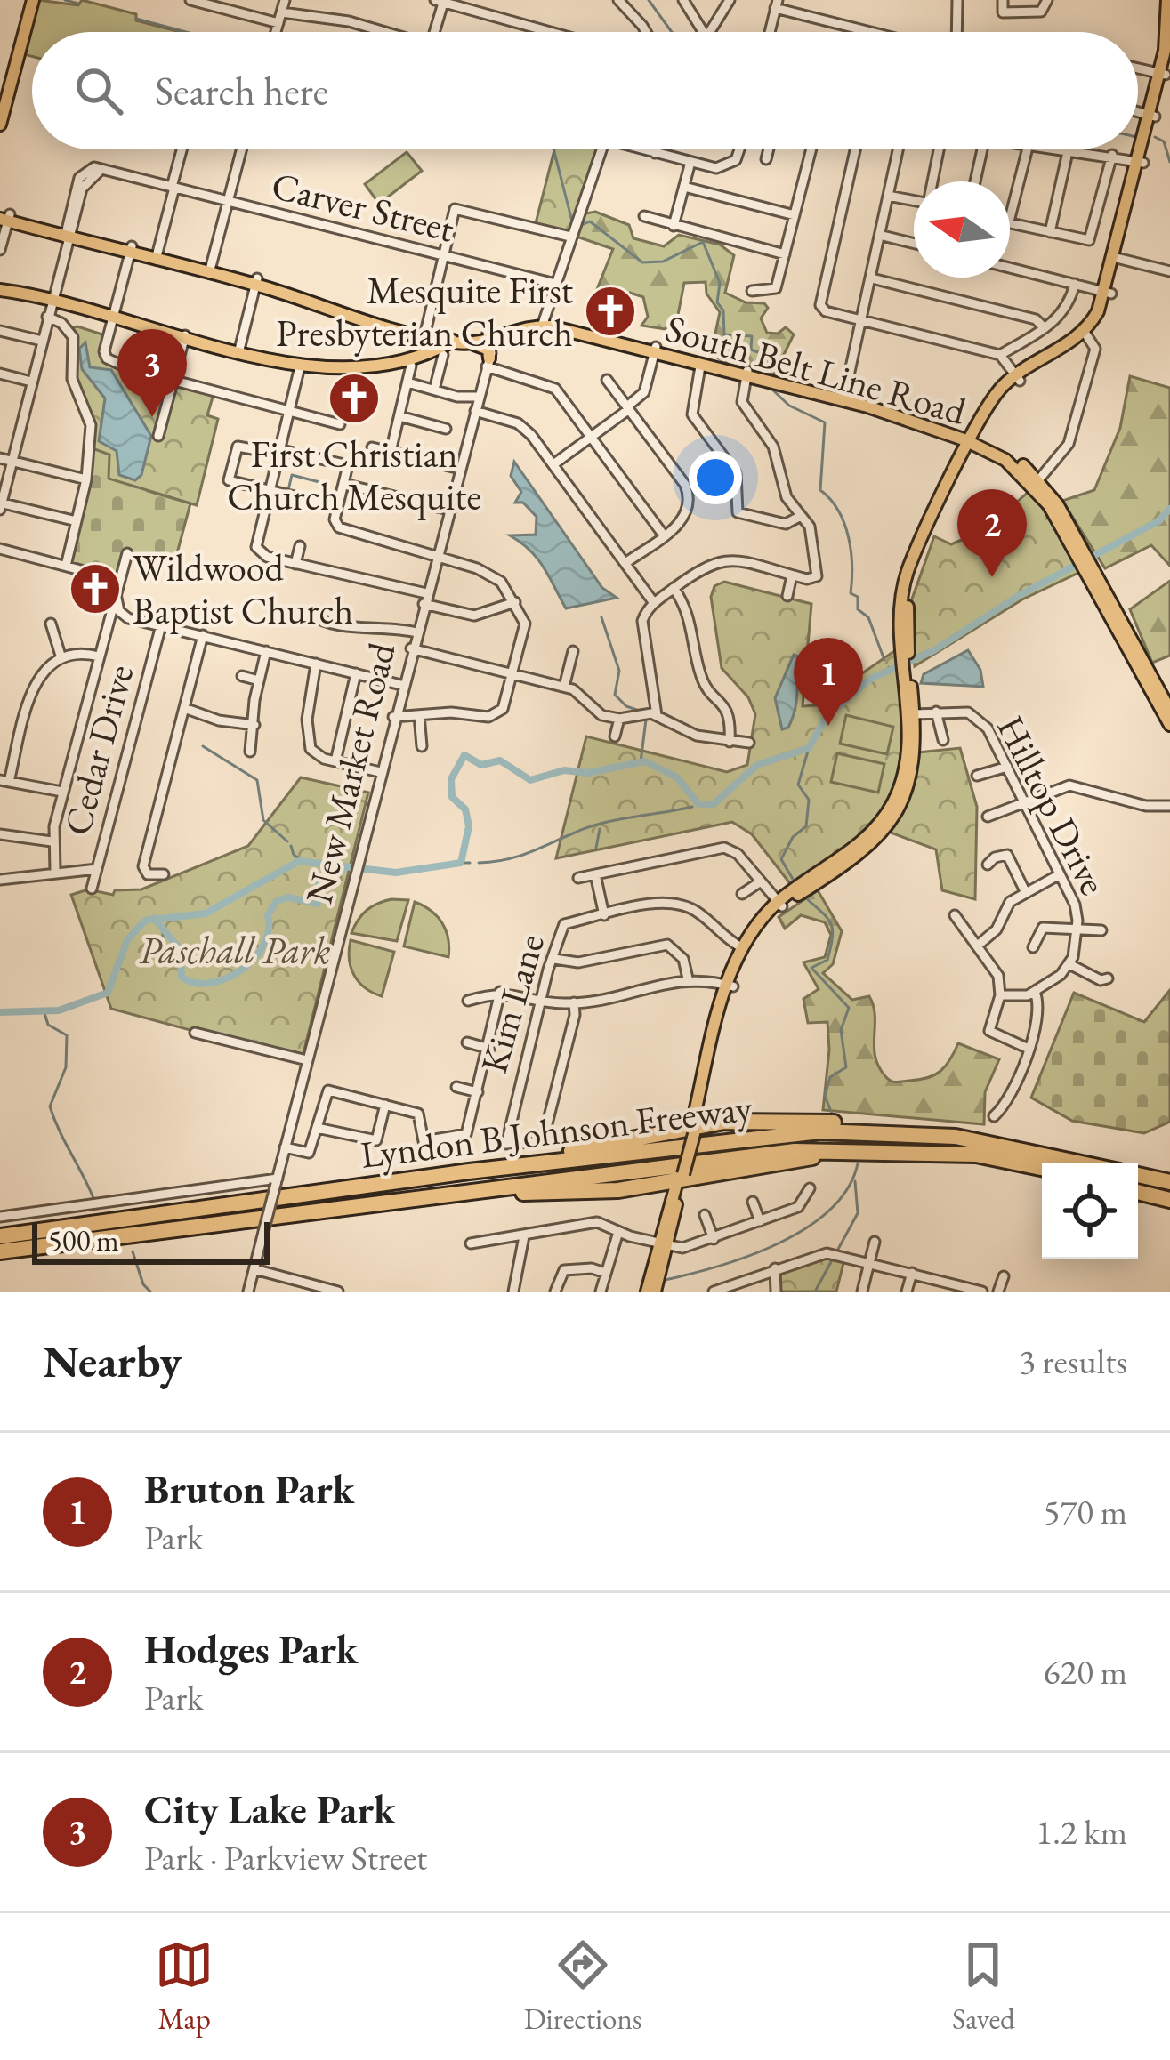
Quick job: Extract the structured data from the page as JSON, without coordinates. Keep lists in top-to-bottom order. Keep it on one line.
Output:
{"streets":{"highway":["Lyndon B Johnson Freeway"],"main road":["South Belt Line Road"],"street":["Carver Street","Cedar Drive","New Market Road","Hilltop Drive","Kim Lane"]},"crossings":[["South Belt Line Road","New Market Road"]],"parks":["Paschall Park"],"places":{"church":["Mesquite First Presbyterian Church","First Christian Church Mesquite","Wildwood Baptist Church"]},"scale_bar":"500 m","north":"left","page":{"search":"Search here","pins":["3","2","1"],"scale":"500 m","heading":["Nearby","3 results"],"list":[{"mark":"1","name":"Bruton Park","note":"Park","value":"570 m"},{"mark":"2","name":"Hodges Park","note":"Park","value":"620 m"},{"mark":"3","name":"City Lake Park","note":"Park · Parkview Street","value":"1.2 km"}],"nav":["Map","Directions","Saved"]}}
